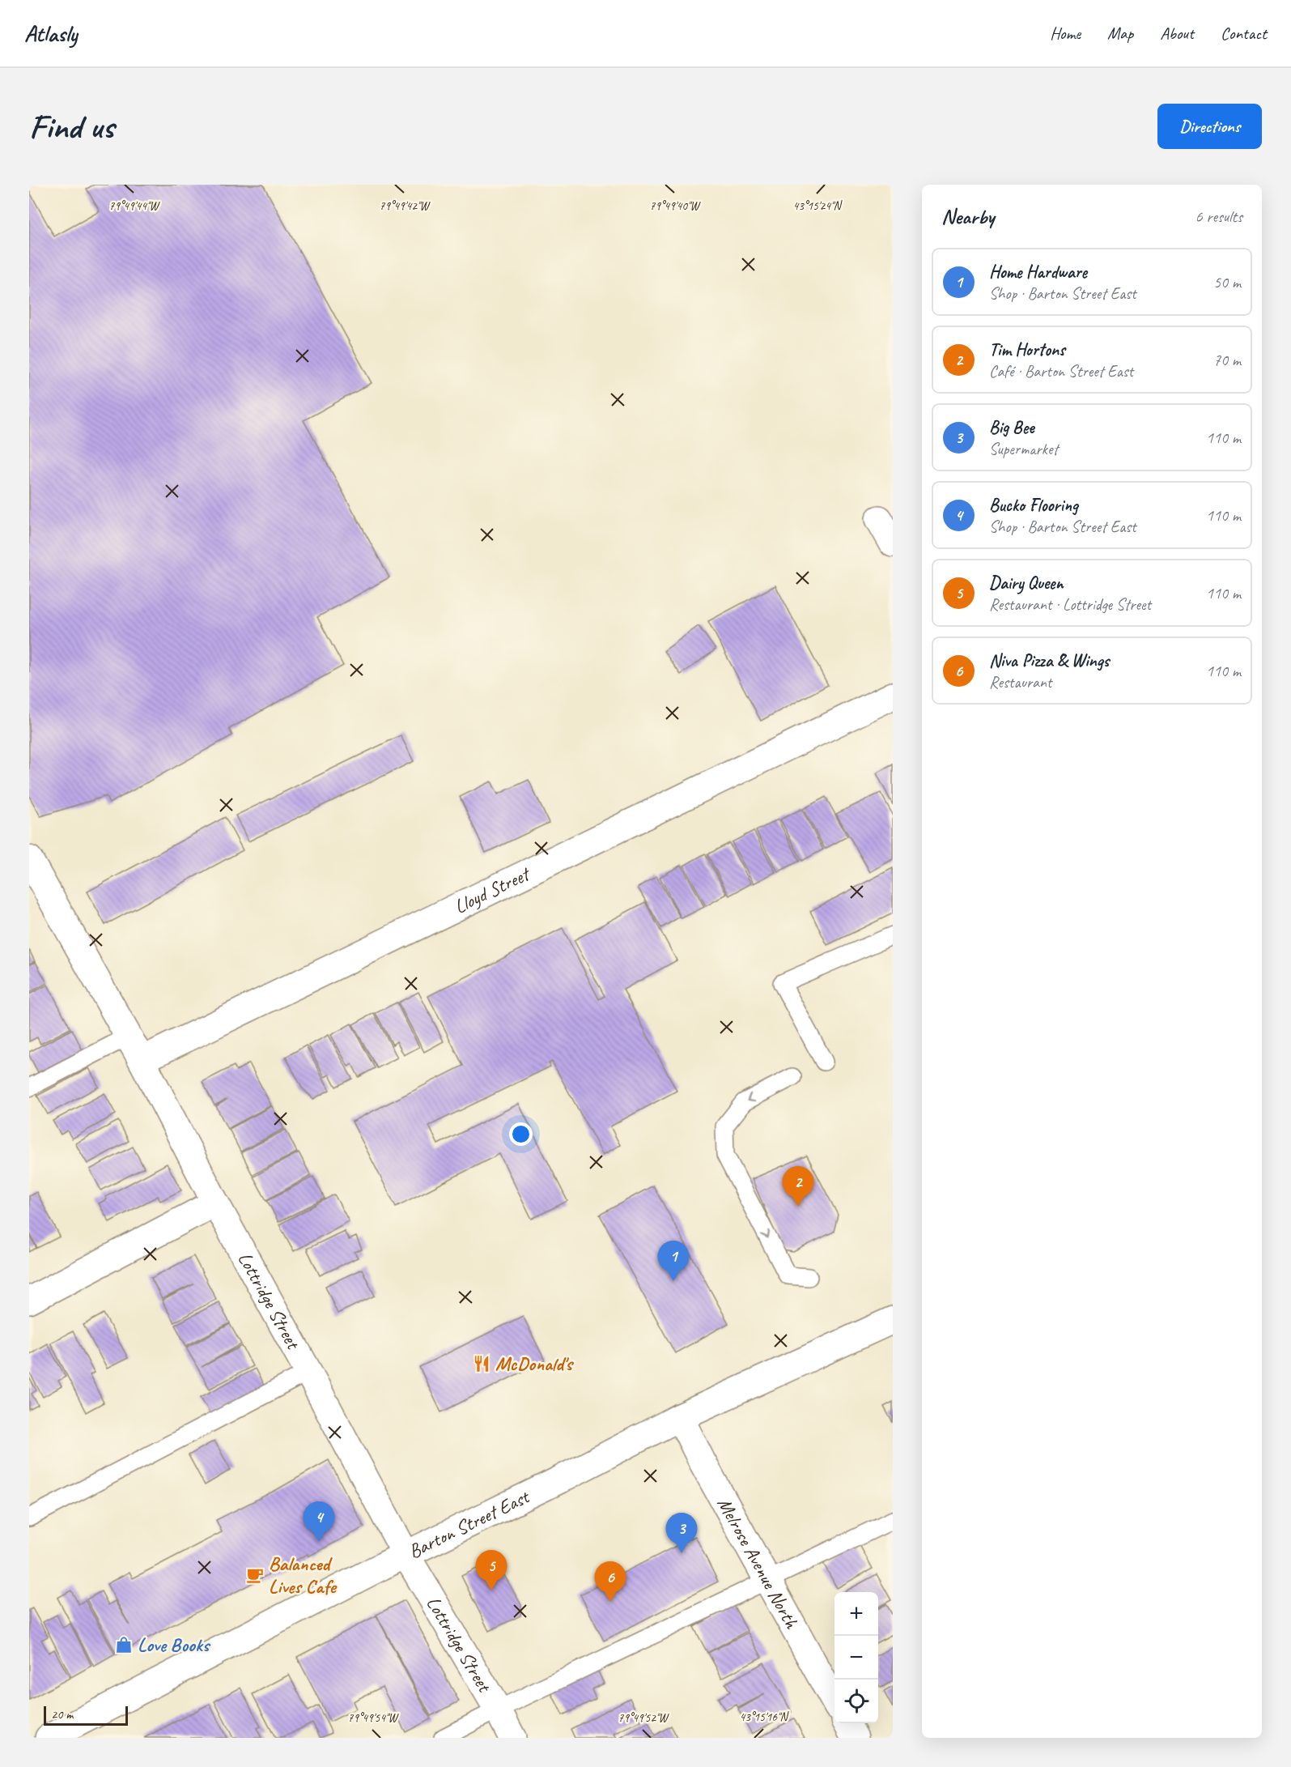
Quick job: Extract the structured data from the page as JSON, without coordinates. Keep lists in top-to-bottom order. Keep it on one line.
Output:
{"streets":{"street":["Lloyd Street","Lottridge Street","Barton Street East","Melrose Avenue North"]},"crossings":[["Lloyd Street","Lottridge Street"],["Lottridge Street","Barton Street East"],["Barton Street East","Melrose Avenue North"]],"places":{"restaurant":["McDonald's"],"cafe":["Balanced Lives Cafe"],"shop":["Love Books"]},"scale_bar":"20 m","page":{"header":"Atlasly","nav":["Home","Map","About","Contact"],"buttons":"Directions","title":"Find us","heading":["Nearby","6 results"],"list":[{"mark":"1","name":"Home Hardware","note":"Shop · Barton Street East","value":"50 m"},{"mark":"2","name":"Tim Hortons","note":"Café · Barton Street East","value":"70 m"},{"mark":"3","name":"Big Bee","note":"Supermarket","value":"110 m"},{"mark":"4","name":"Bucko Flooring","note":"Shop · Barton Street East","value":"110 m"},{"mark":"5","name":"Dairy Queen","note":"Restaurant · Lottridge Street","value":"110 m"},{"mark":"6","name":"Niva Pizza & Wings","note":"Restaurant","value":"110 m"}],"pins":["2","1","4","3","5","6"],"map_buttons":["+","−"],"scale":"20 m"},"coordinates":["79°49'44\"W","79°49'42\"W","79°49'40\"W","43°15'24\"N","43°15'16\"N","79°49'54\"W","79°49'52\"W"]}
